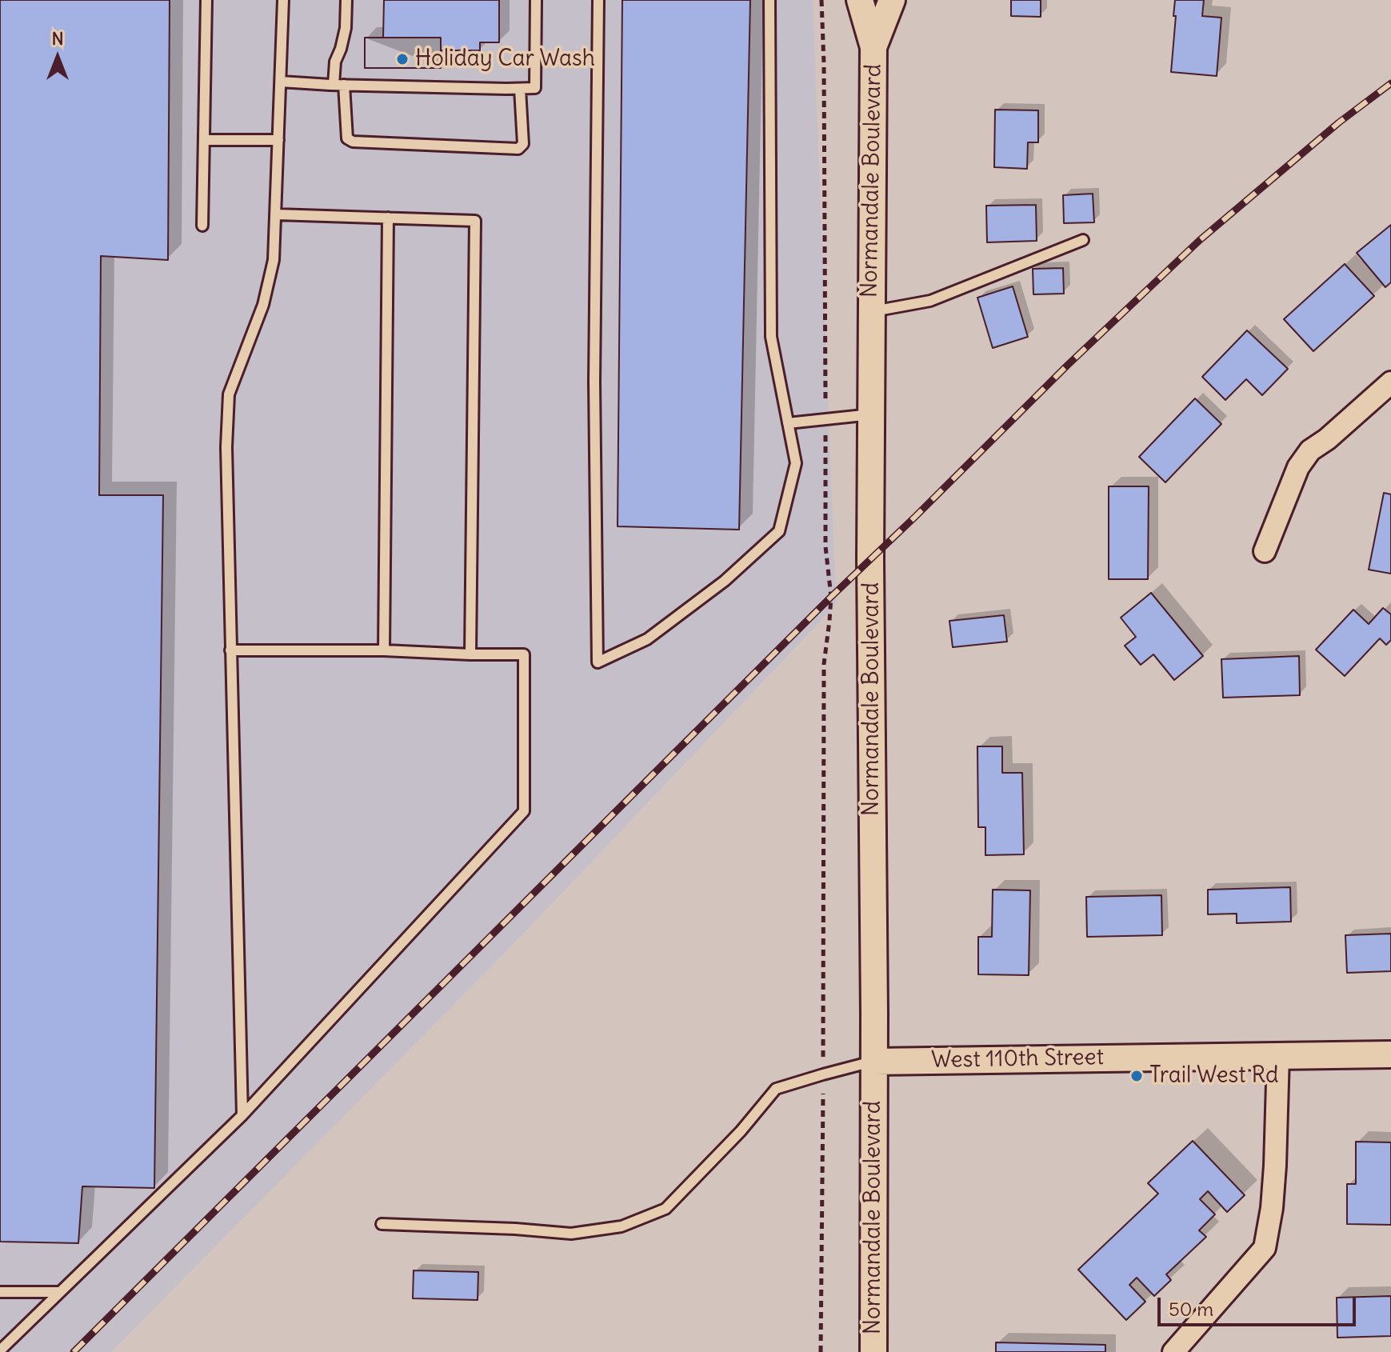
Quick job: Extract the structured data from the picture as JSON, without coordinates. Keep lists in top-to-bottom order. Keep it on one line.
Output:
{"streets":{"street":["Normandale Boulevard","West 110th Street"]},"crossings":[["Normandale Boulevard","West 110th Street"]],"places":["Holiday Car Wash","Trail West Rd"],"scale_bar":"50 m","north":"top"}
